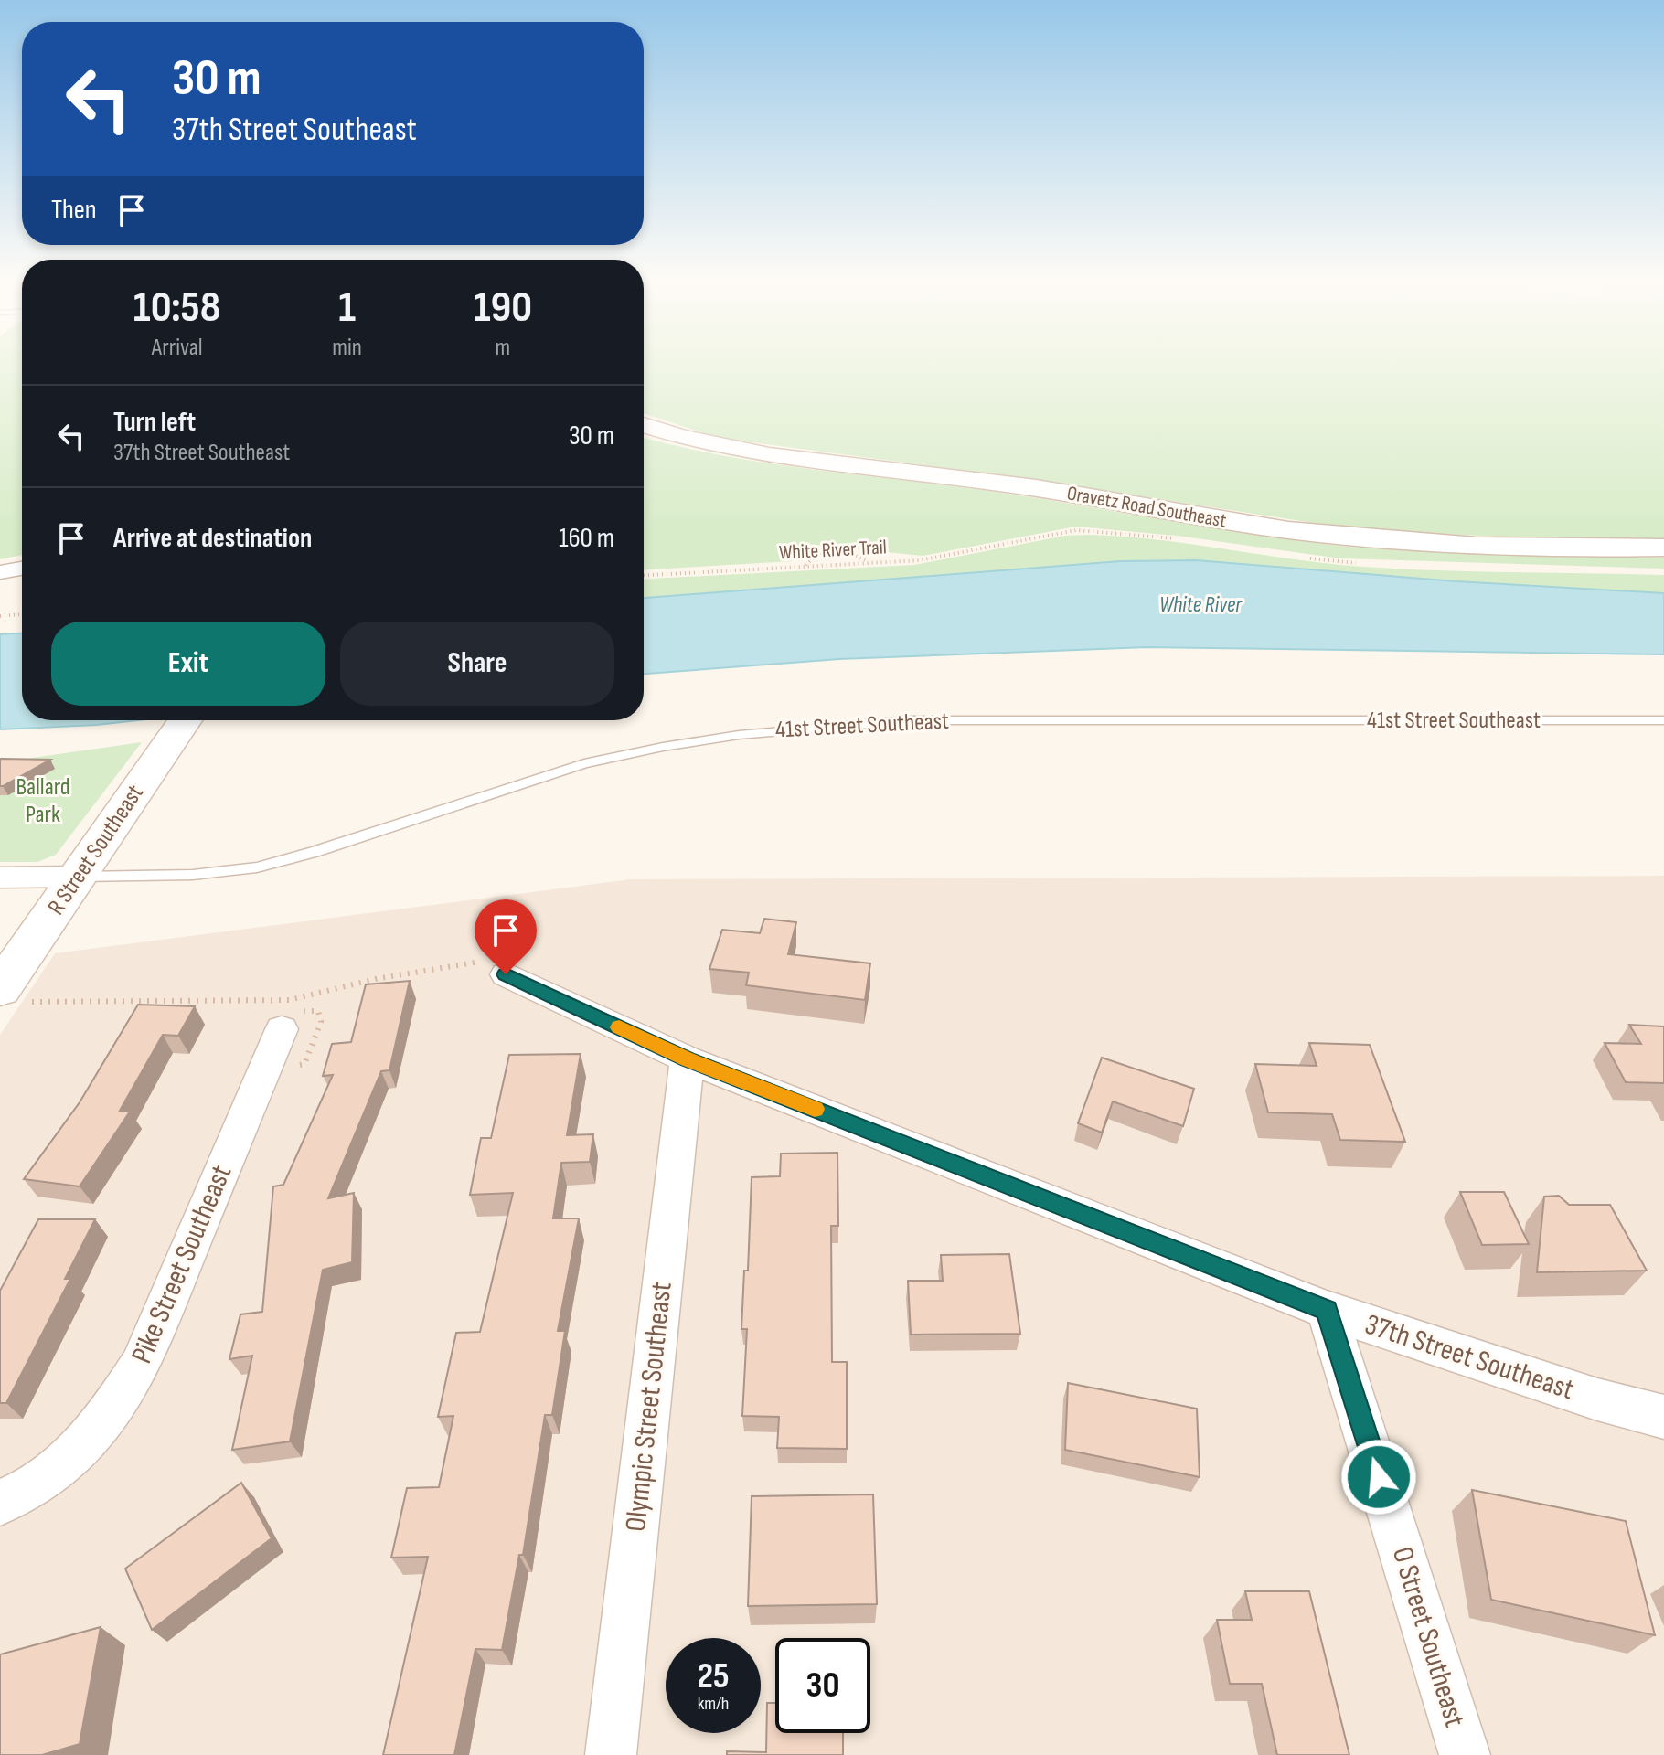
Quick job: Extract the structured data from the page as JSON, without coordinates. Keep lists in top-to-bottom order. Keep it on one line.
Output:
{"streets":{"street":["Oravetz Road Southeast","R Street Southeast","Pike Street Southeast","37th Street Southeast","Olympic Street Southeast","O Street Southeast"],"lane":["41st Street Southeast"],"path":["White River Trail"]},"crossings":[["41st Street Southeast","R Street Southeast"],["37th Street Southeast","Olympic Street Southeast"],["37th Street Southeast","O Street Southeast"]],"water":["White River"],"parks":["Ballard Park"],"page":{"turn":["30 m","37th Street Southeast"],"then":"Then","eta":["10:58","Arrival","1","min","190","m"],"list":[{"name":"Turn left","note":"37th Street Southeast","value":"30 m"},{"name":"Arrive at destination","value":"160 m"}],"buttons":["Exit","Share"],"speed":"25 km/h","limit":"30"}}
